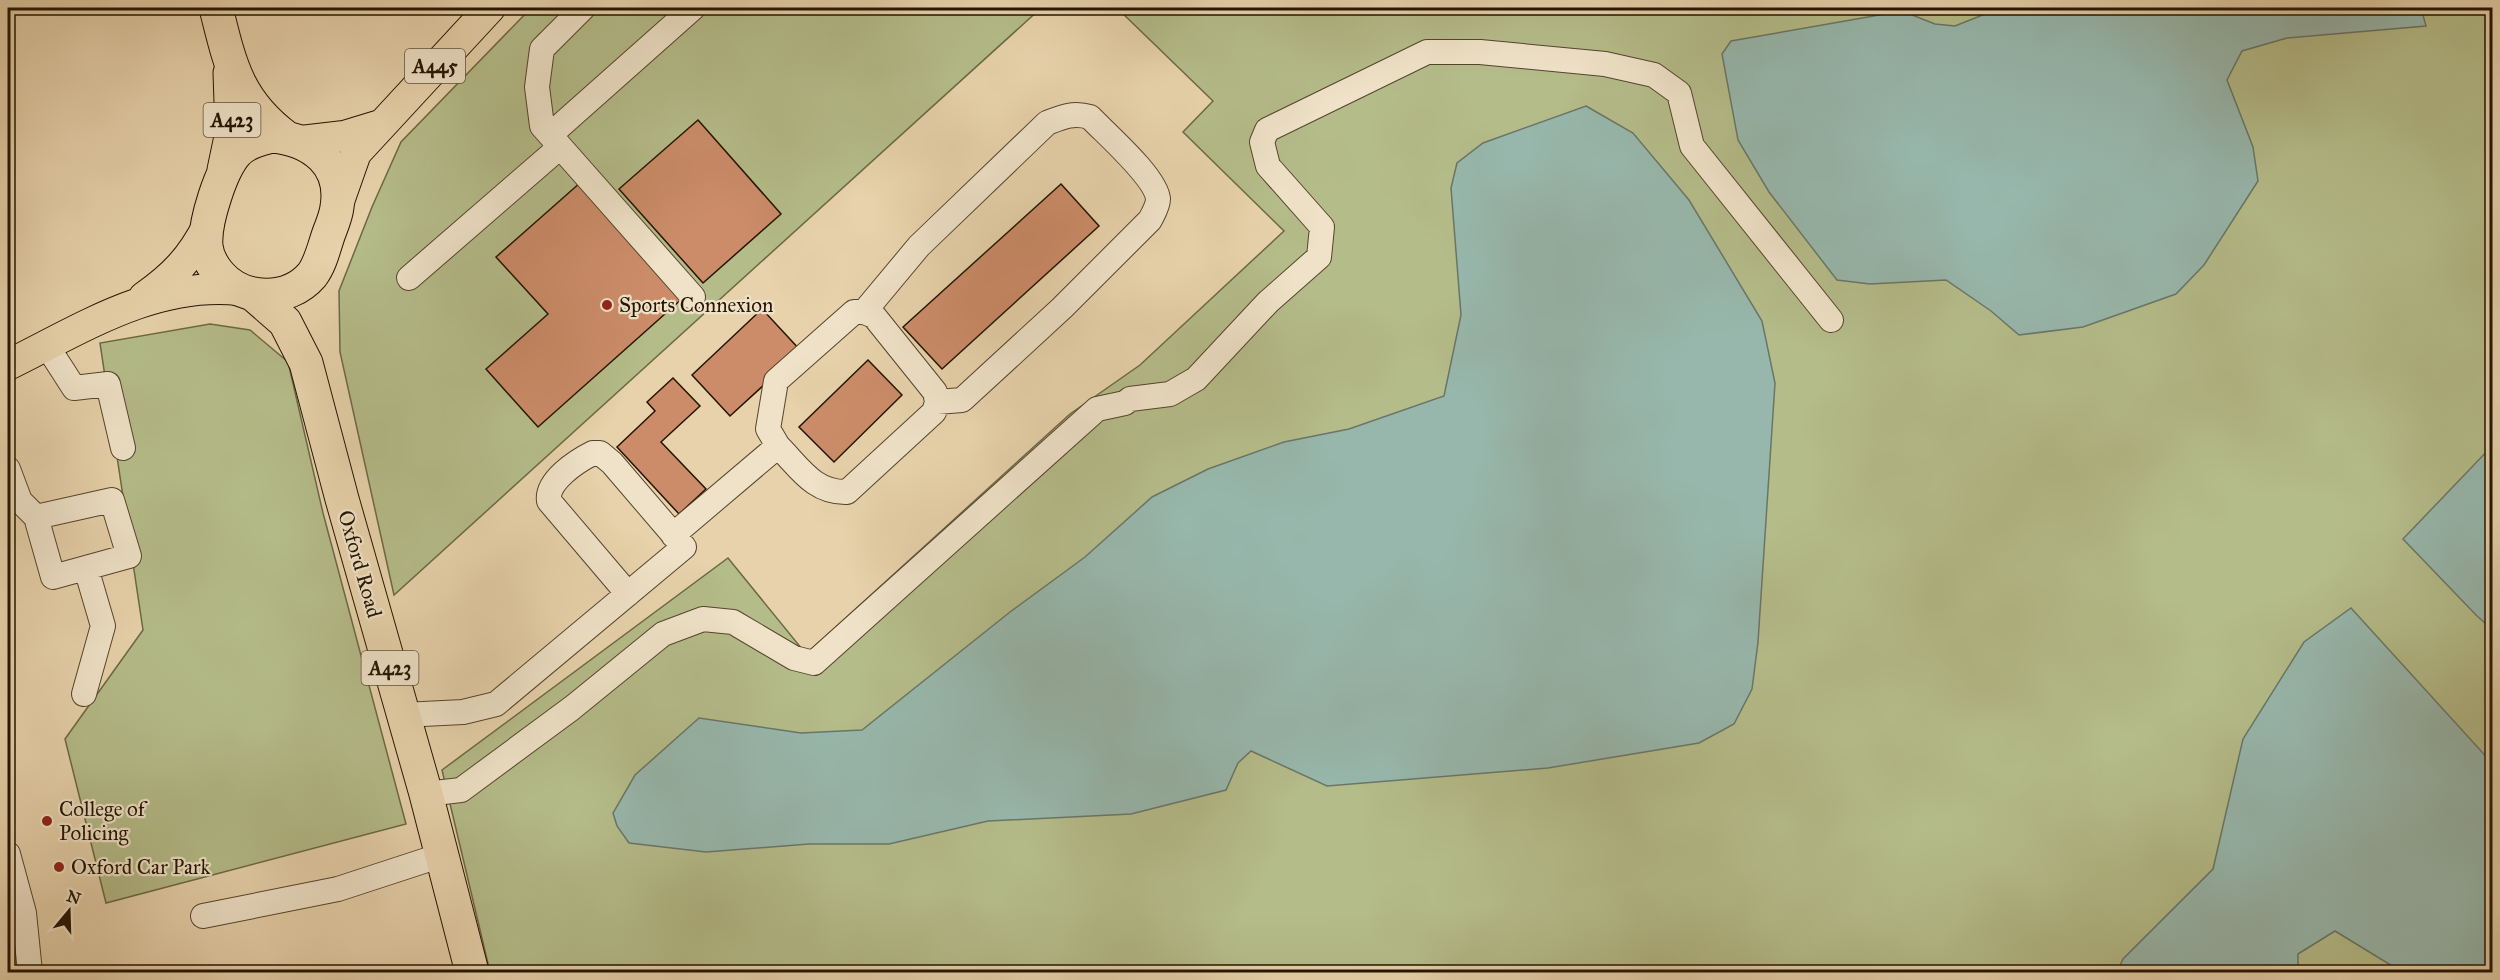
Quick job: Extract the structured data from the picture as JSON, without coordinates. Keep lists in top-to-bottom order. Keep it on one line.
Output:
{"streets":{"highway":["A423","Oxford Road"],"main road":["A445"]},"crossings":[["A445","A423"],["A445","Oxford Road"],["A423","Oxford Road"]],"places":["Sports Connexion","College of Policing","Oxford Car Park"],"north":"top"}
